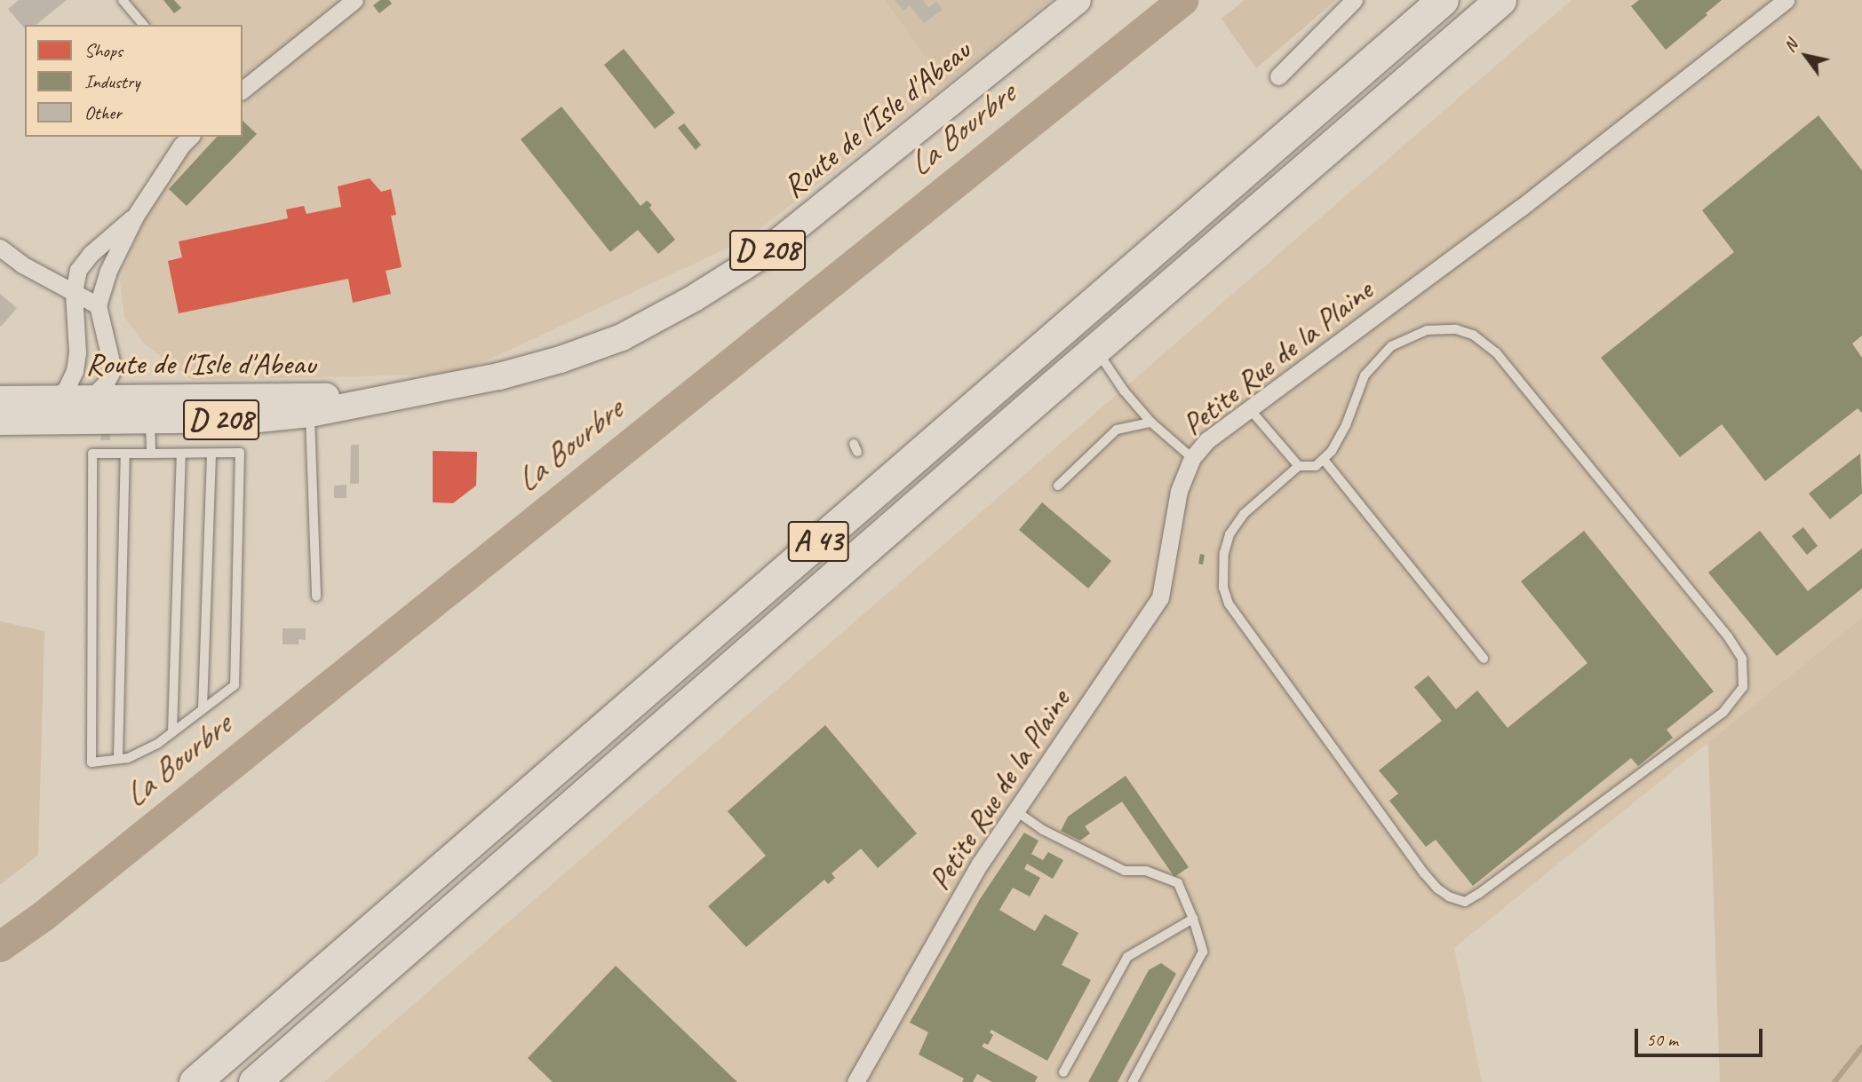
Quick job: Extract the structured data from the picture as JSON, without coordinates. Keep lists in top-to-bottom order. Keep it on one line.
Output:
{"streets":{"highway":["A 43"],"main road":["Route de l'Isle d'Abeau","D 208"],"street":["Petite Rue de la Plaine"]},"water":["La Bourbre"],"legend":["Shops","Industry","Other"],"scale_bar":"50 m","north":"top left"}
